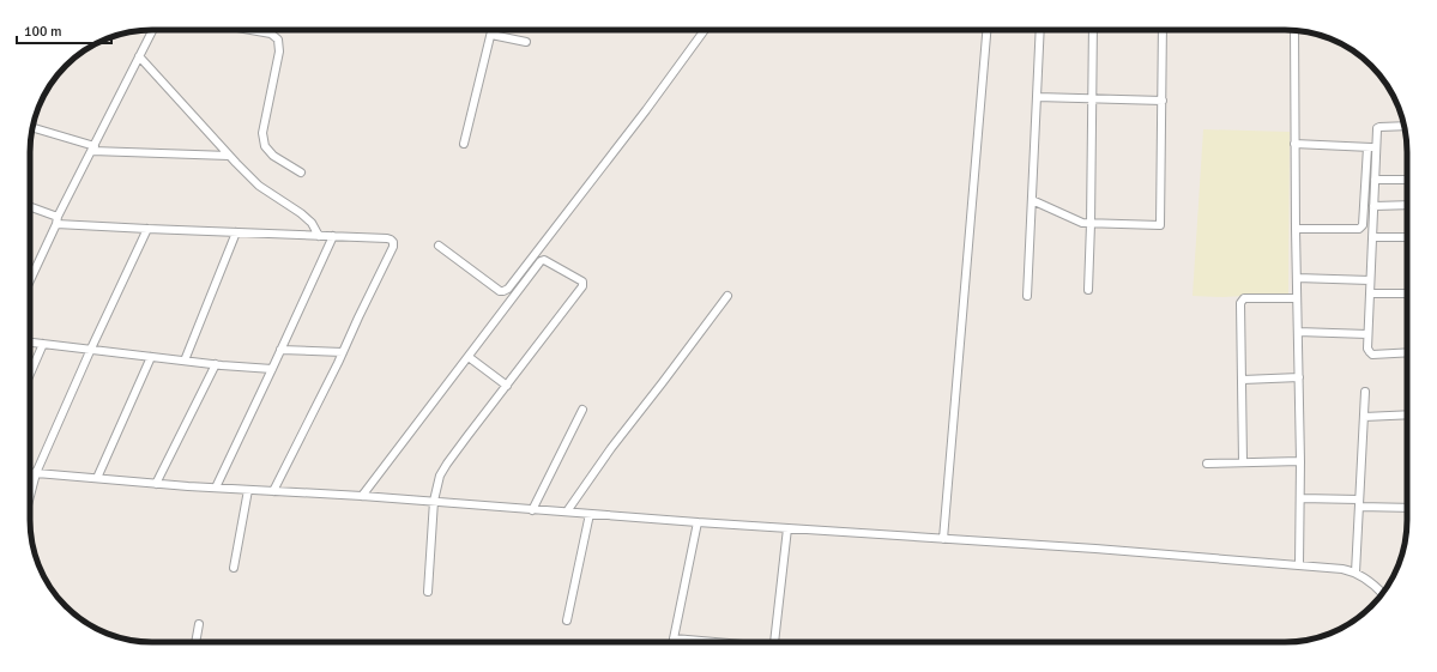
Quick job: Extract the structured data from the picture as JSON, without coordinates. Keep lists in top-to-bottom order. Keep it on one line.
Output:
{"scale_bar":"100 m"}
